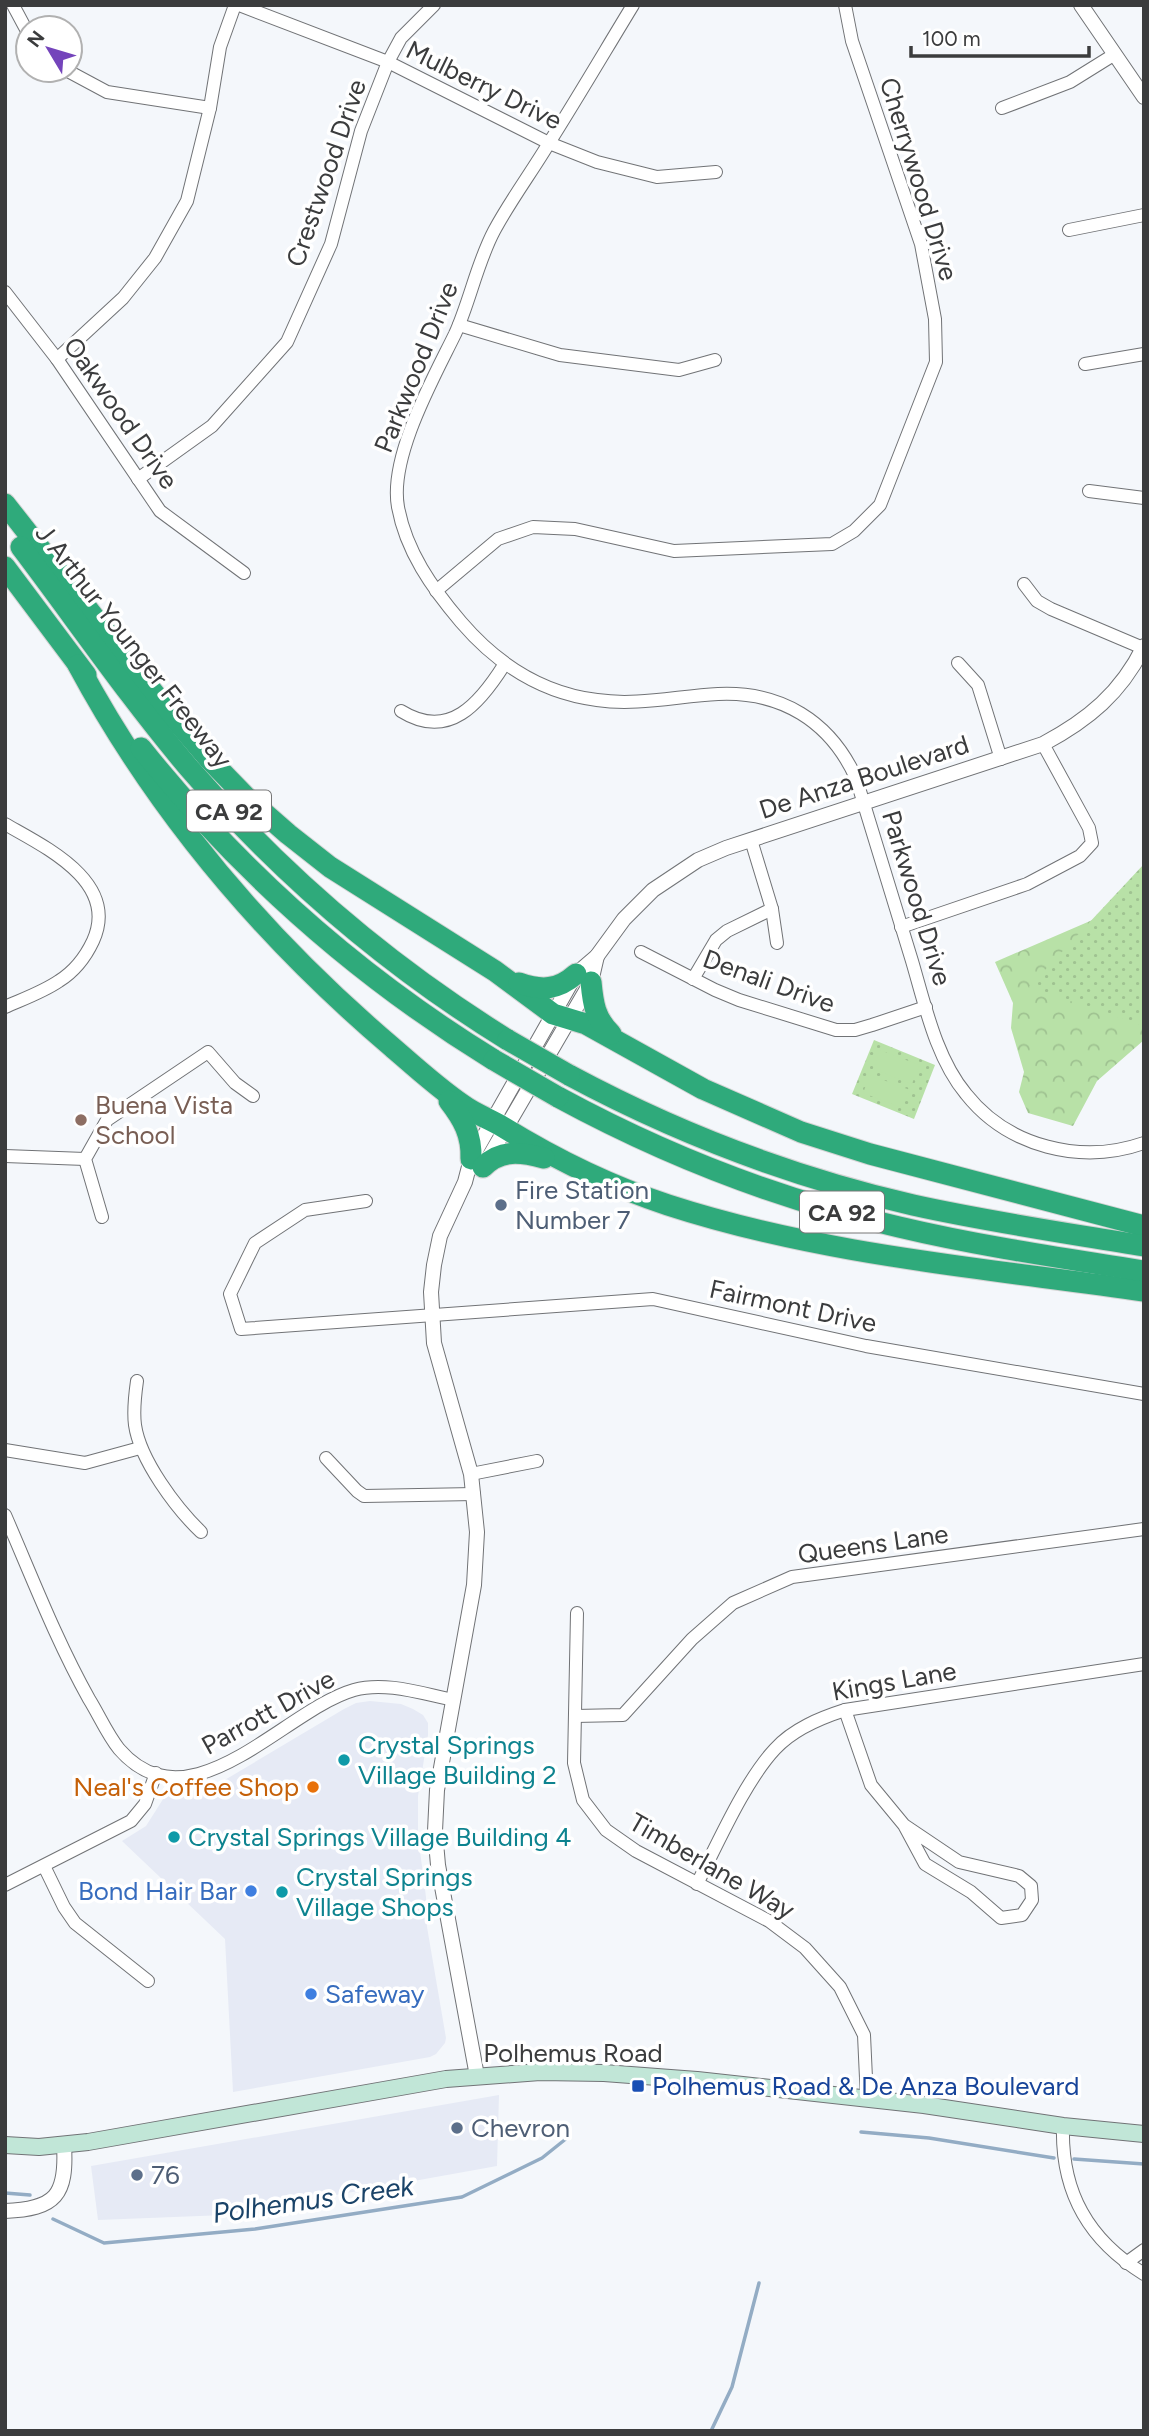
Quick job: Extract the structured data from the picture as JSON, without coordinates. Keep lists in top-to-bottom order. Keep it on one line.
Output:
{"streets":{"highway":["J Arthur Younger Freeway","CA 92"],"main road":["Polhemus Road"],"street":["Mulberry Drive","Crestwood Drive","Cherrywood Drive","Parkwood Drive","Oakwood Drive","De Anza Boulevard","Denali Drive","Fairmont Drive","Queens Lane","Kings Lane","Parrott Drive","Timberlane Way"]},"crossings":[["Mulberry Drive","Crestwood Drive"],["Mulberry Drive","Parkwood Drive"],["Crestwood Drive","Oakwood Drive"],["Cherrywood Drive","Parkwood Drive"],["Parkwood Drive","De Anza Boulevard"],["Parkwood Drive","Denali Drive"],["De Anza Boulevard","Fairmont Drive"],["De Anza Boulevard","Parrott Drive"],["De Anza Boulevard","Polhemus Road"],["Queens Lane","Timberlane Way"],["Kings Lane","Timberlane Way"],["Timberlane Way","Polhemus Road"]],"water":["Polhemus Creek"],"places":{"other":["Buena Vista School","Fire Station Number 7","Crystal Springs Village Building 2","Neal's Coffee Shop","Crystal Springs Village Building 4","Bond Hair Bar","Crystal Springs Village Shops","Safeway","Chevron","76"],"transit":["Polhemus Road & De Anza Boulevard"]},"scale_bar":"100 m","north":"top left"}
